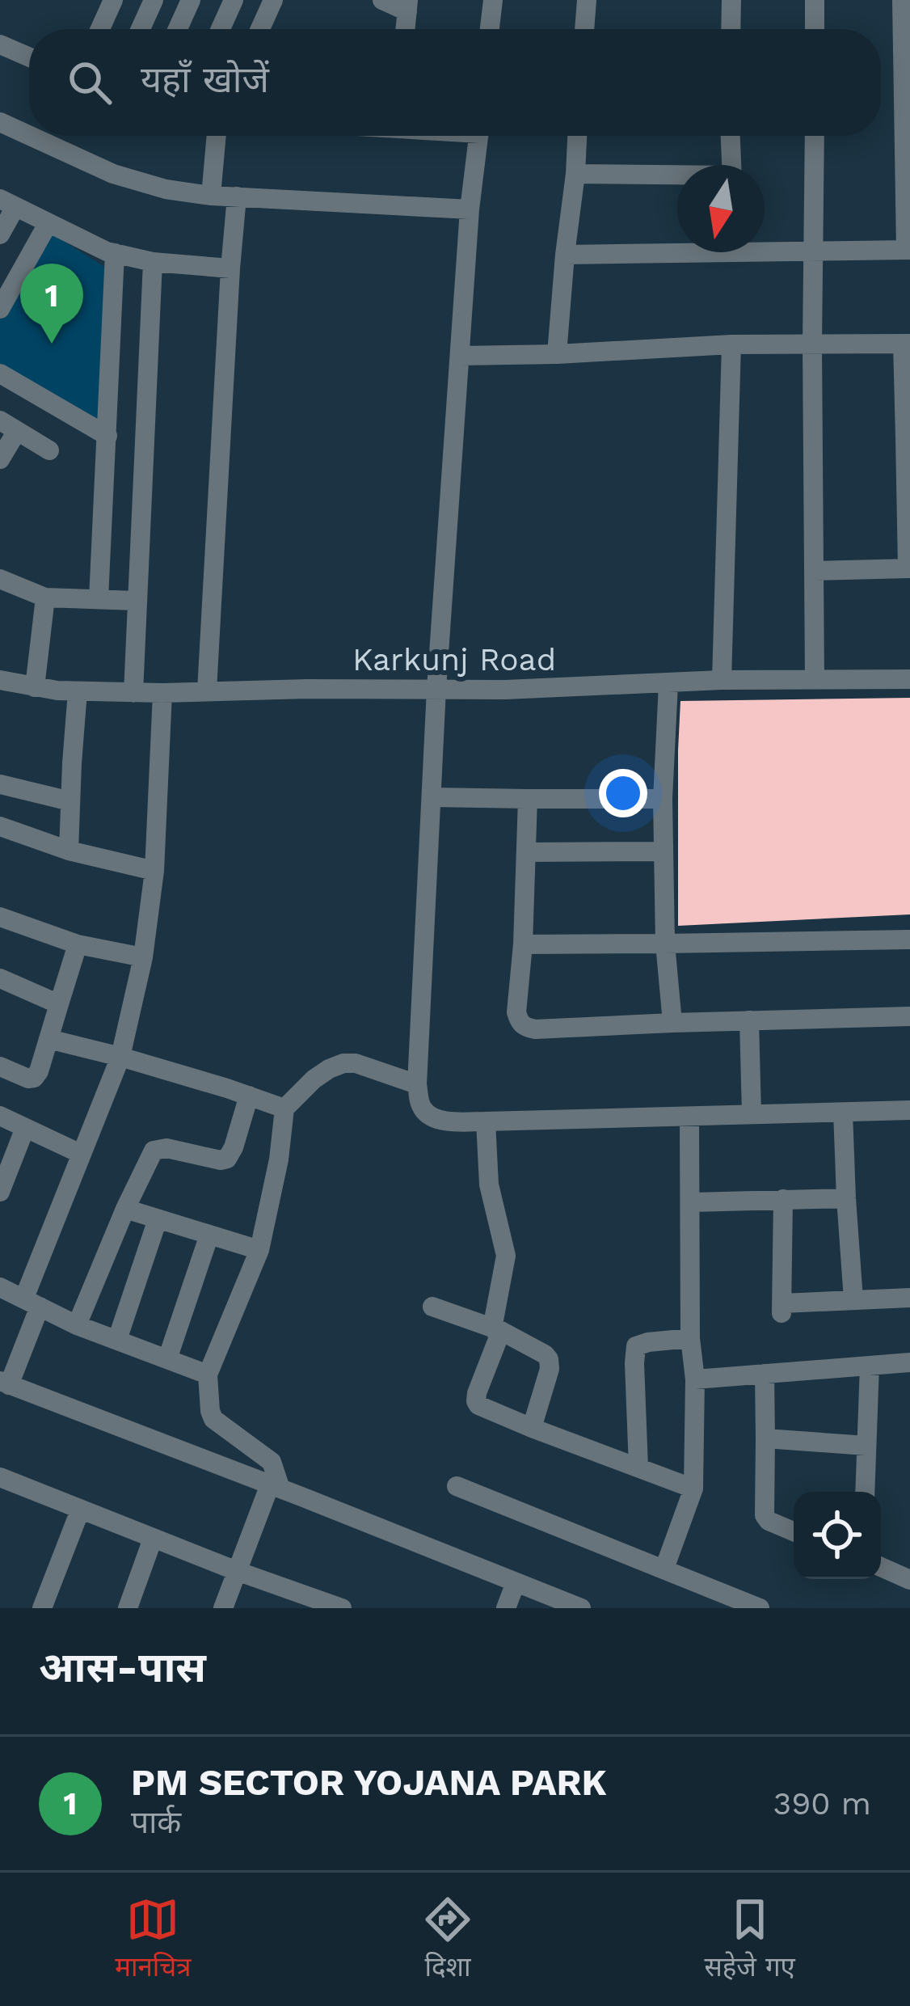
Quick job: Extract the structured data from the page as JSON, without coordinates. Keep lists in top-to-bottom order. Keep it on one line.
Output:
{"streets":{"street":["Karkunj Road"]},"north":"bottom","page":{"search":"यहाँ खोजें","pins":"1","heading":"आस-पास","list":[{"mark":"1","name":"PM SECTOR YOJANA PARK","note":"पार्क","value":"390 m"}],"nav":["मानचित्र","दिशा","सहेजे गए"]}}
